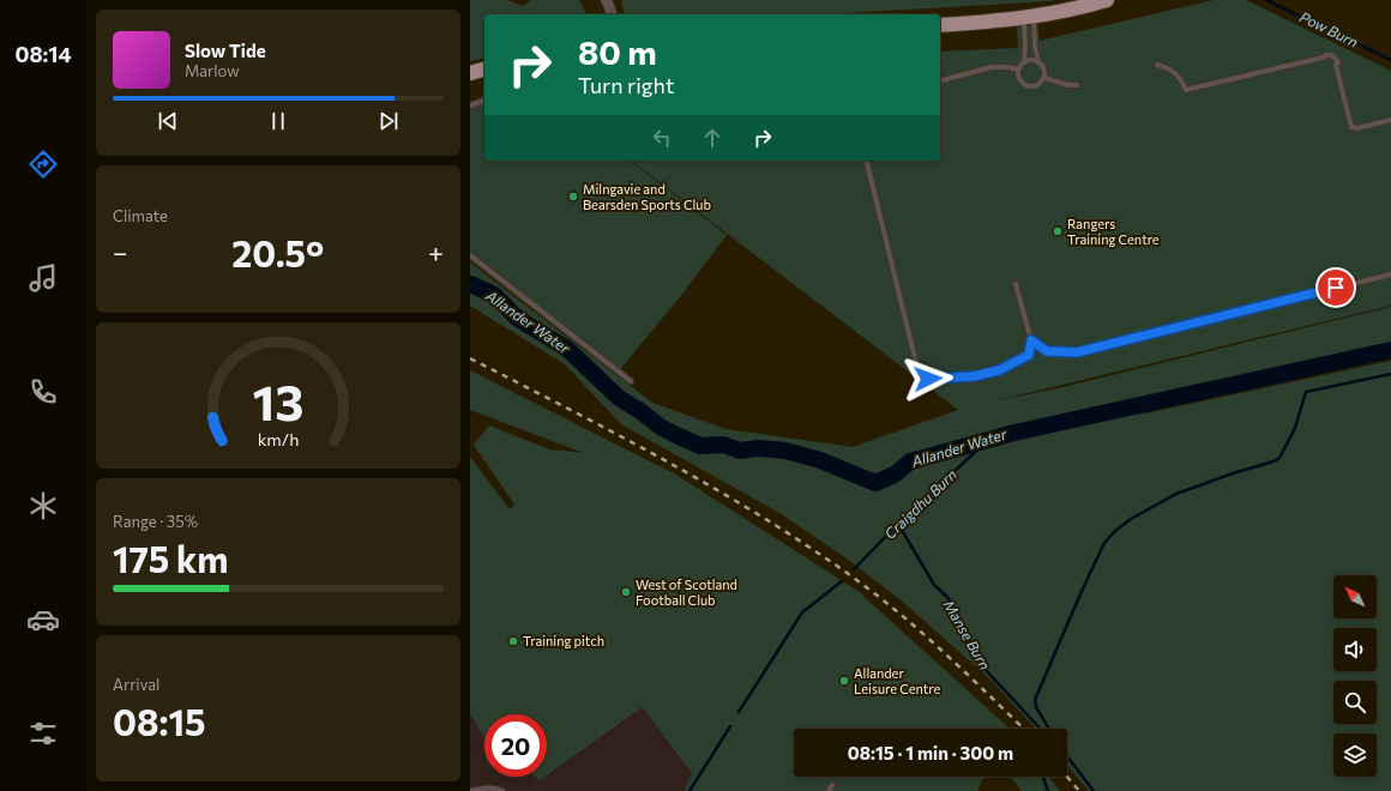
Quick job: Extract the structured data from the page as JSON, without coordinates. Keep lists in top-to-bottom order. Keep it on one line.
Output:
{"water":["Pow Burn","Allander Water","Craigdhu Burn","Manse Burn"],"places":["Milngavie and Bearsden Sports Club","Rangers Training Centre","West of Scotland Football Club","Training pitch","Allander Leisure Centre"],"north":"top left","page":{"tabs":"08:14","turn":["80 m","Turn right"],"song":["Slow Tide","Marlow"],"tile":["Climate",["Range · 35%","175 km"],["Arrival","08:15"]],"heat":["−","20.5°","+"],"limit":"20","trip":"08:15 · 1 min · 300 m","gauge":["13","km/h"]}}
